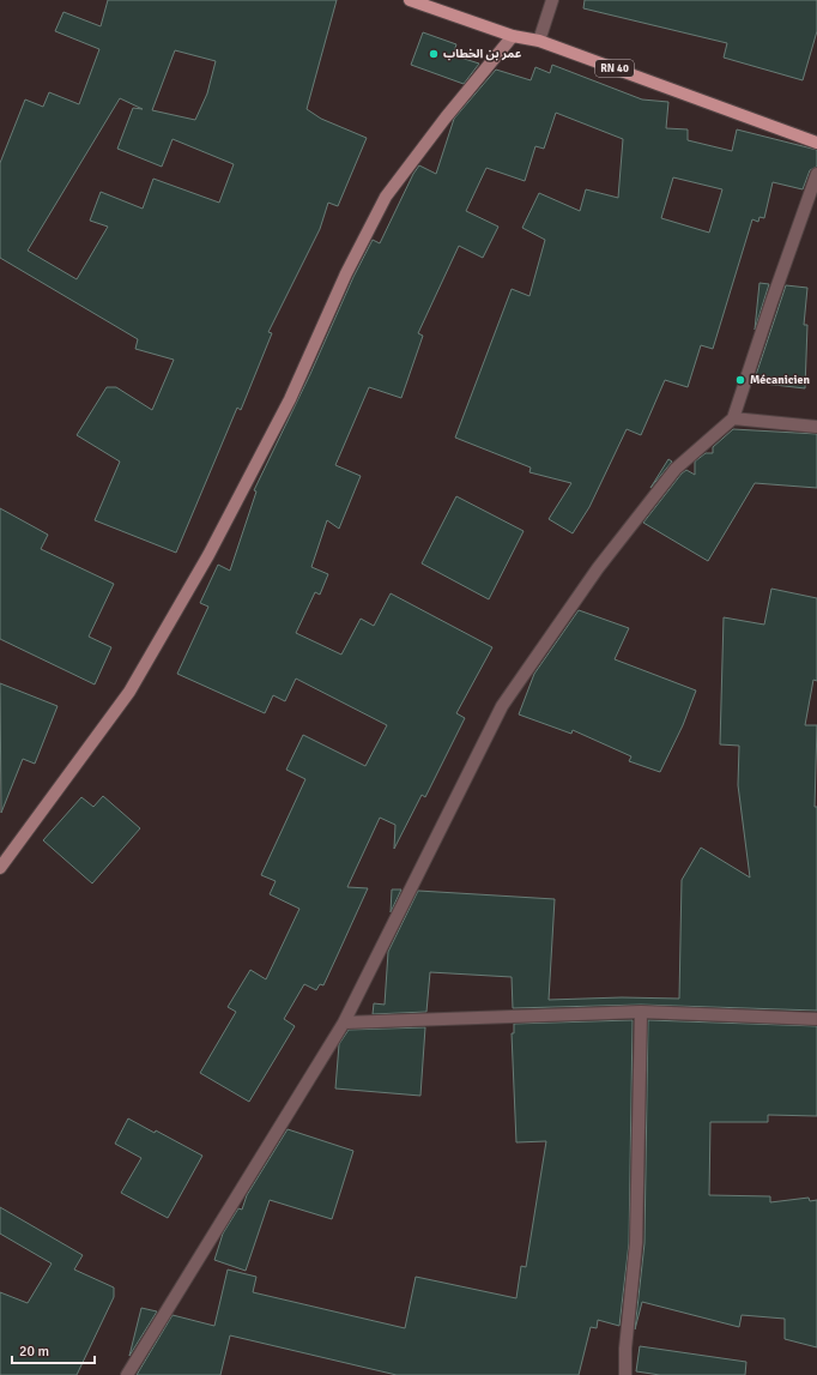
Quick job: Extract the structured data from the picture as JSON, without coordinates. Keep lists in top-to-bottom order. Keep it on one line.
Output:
{"streets":{"main road":["RN 40"]},"places":["عمر بن الخطاب","Mécanicien"],"scale_bar":"20 m"}
